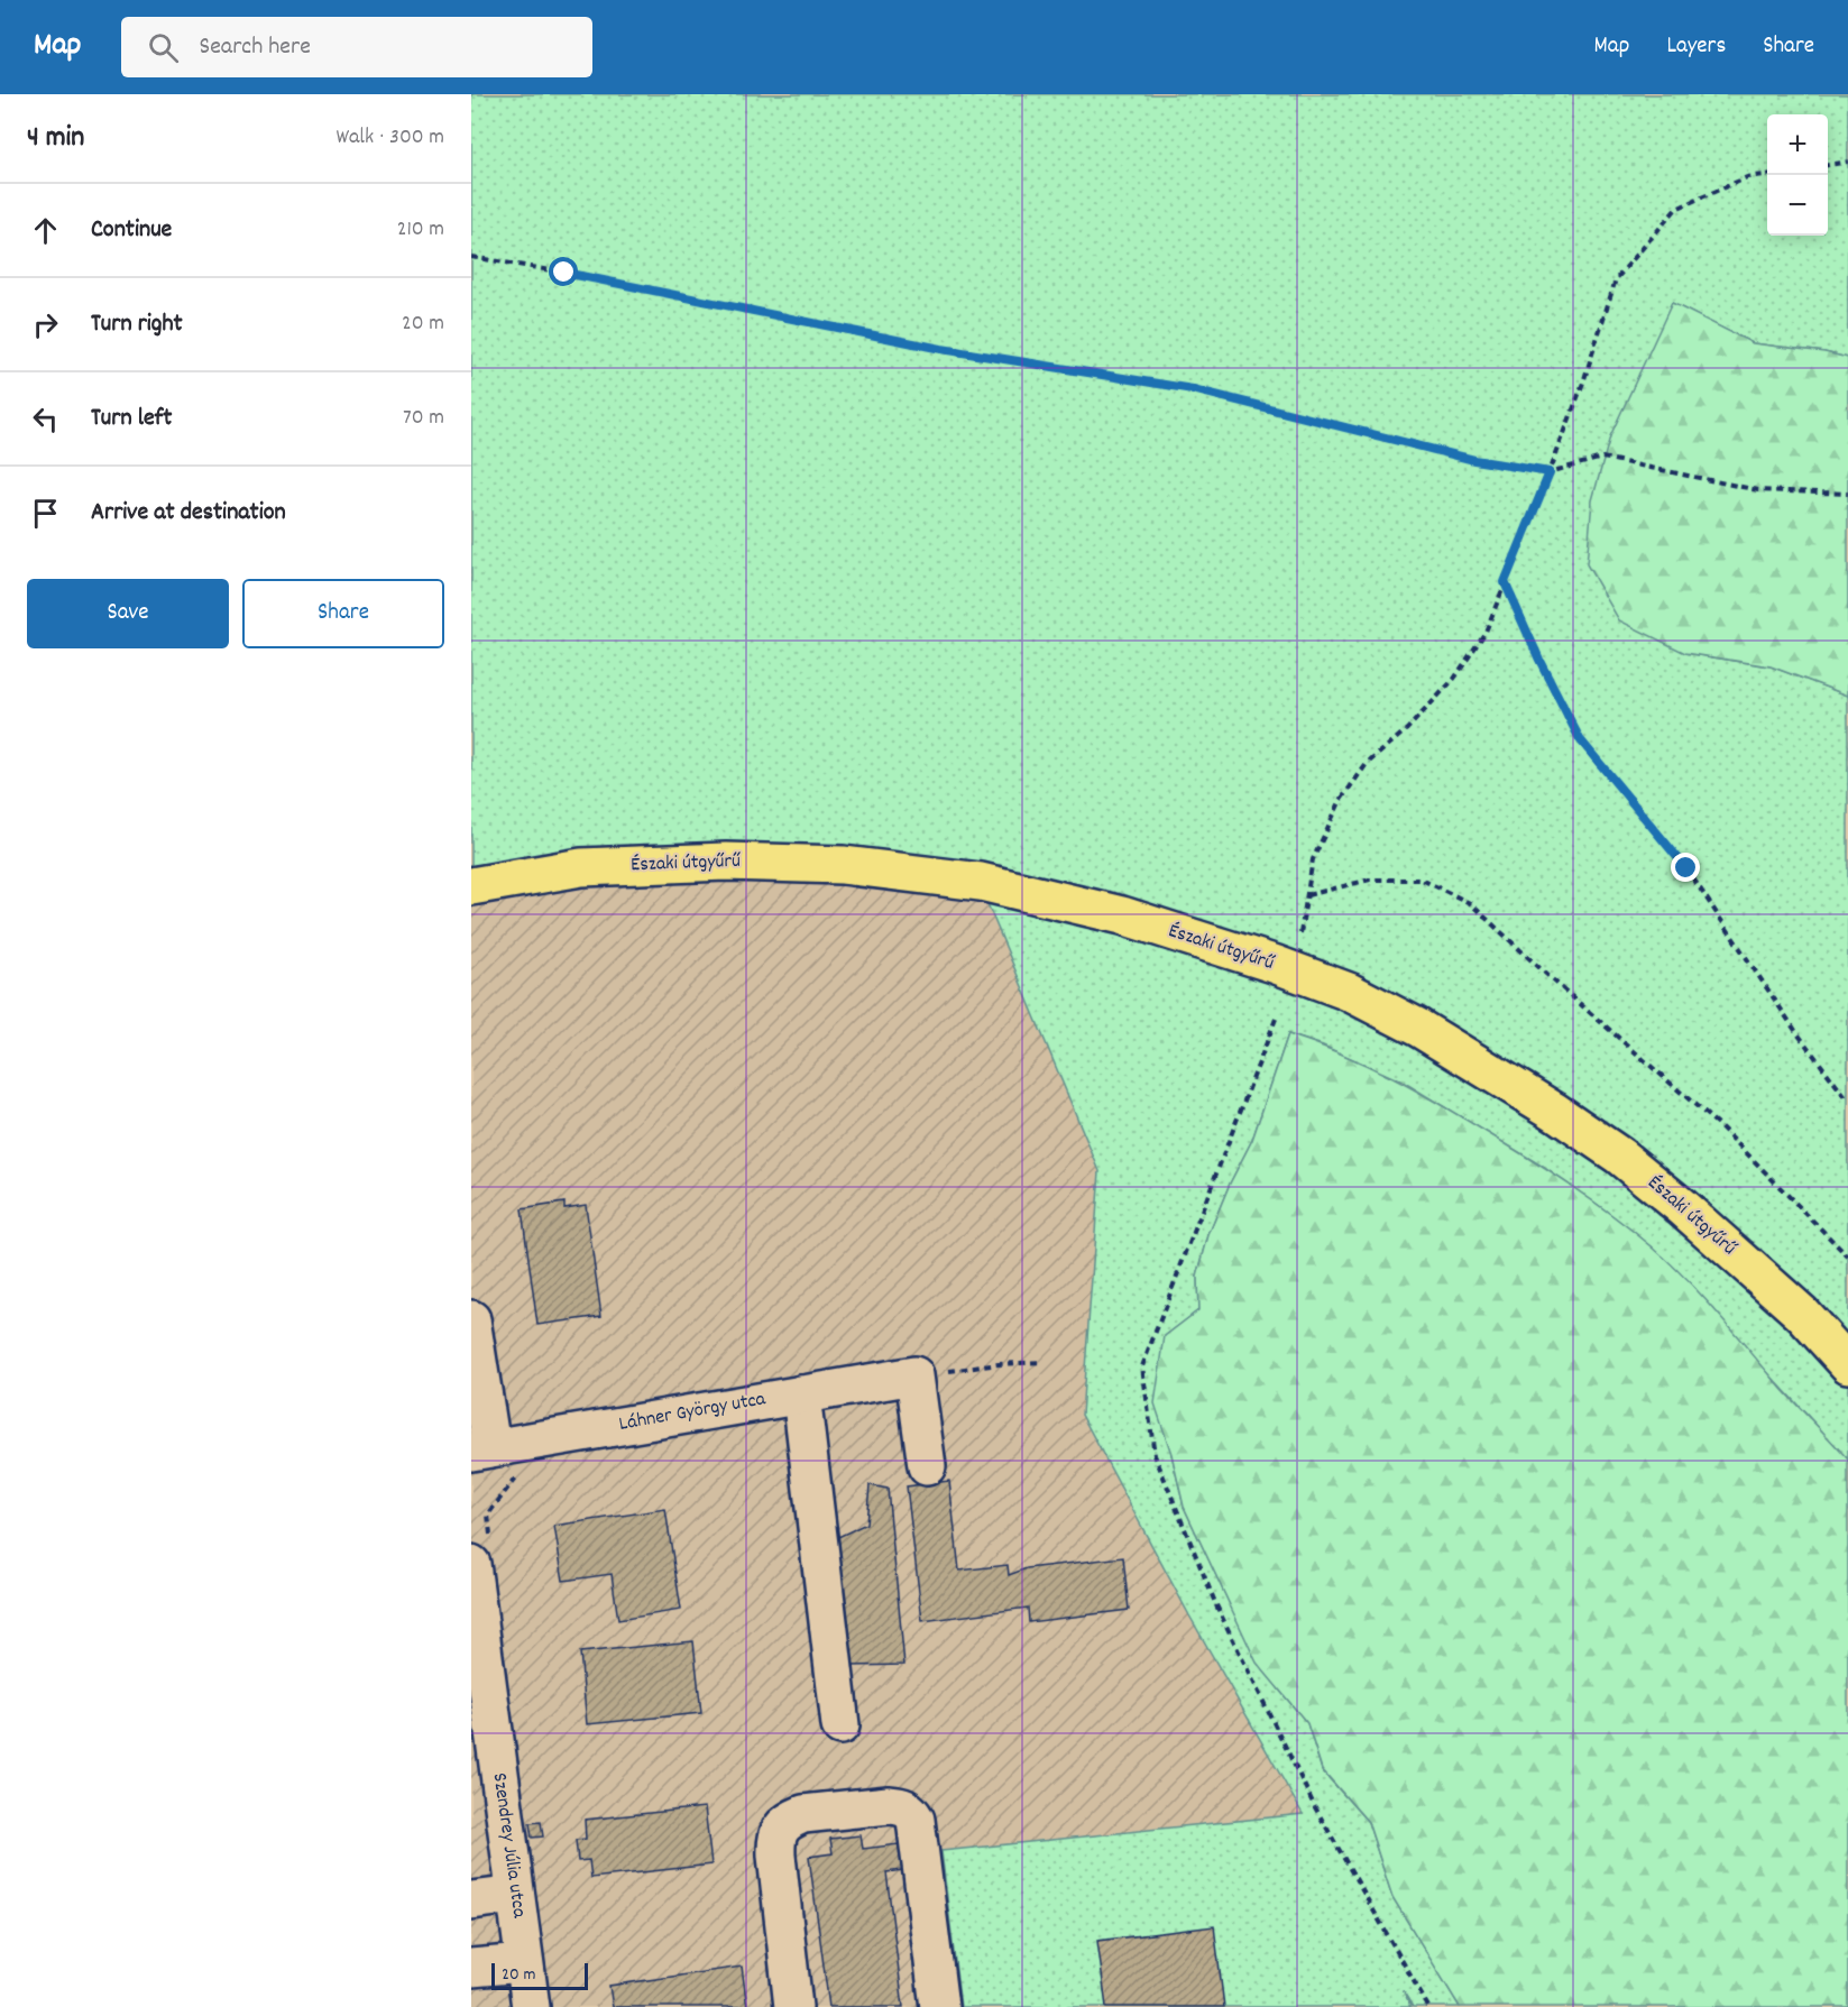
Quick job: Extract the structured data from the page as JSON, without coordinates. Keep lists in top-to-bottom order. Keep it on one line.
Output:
{"streets":{"main road":["Északi útgyűrű"],"street":["Láhner György utca","Szendrey Júlia utca"]},"scale_bar":"20 m","page":{"header":"Map","search":"Search here","nav":["Map","Layers","Share"],"heading":["4 min","Walk · 300 m"],"map_buttons":["+","−"],"list":[["Continue","210 m"],["Turn right","20 m"],["Turn left","70 m"],"Arrive at destination"],"buttons":["Save","Share"],"scale":"20 m"}}
